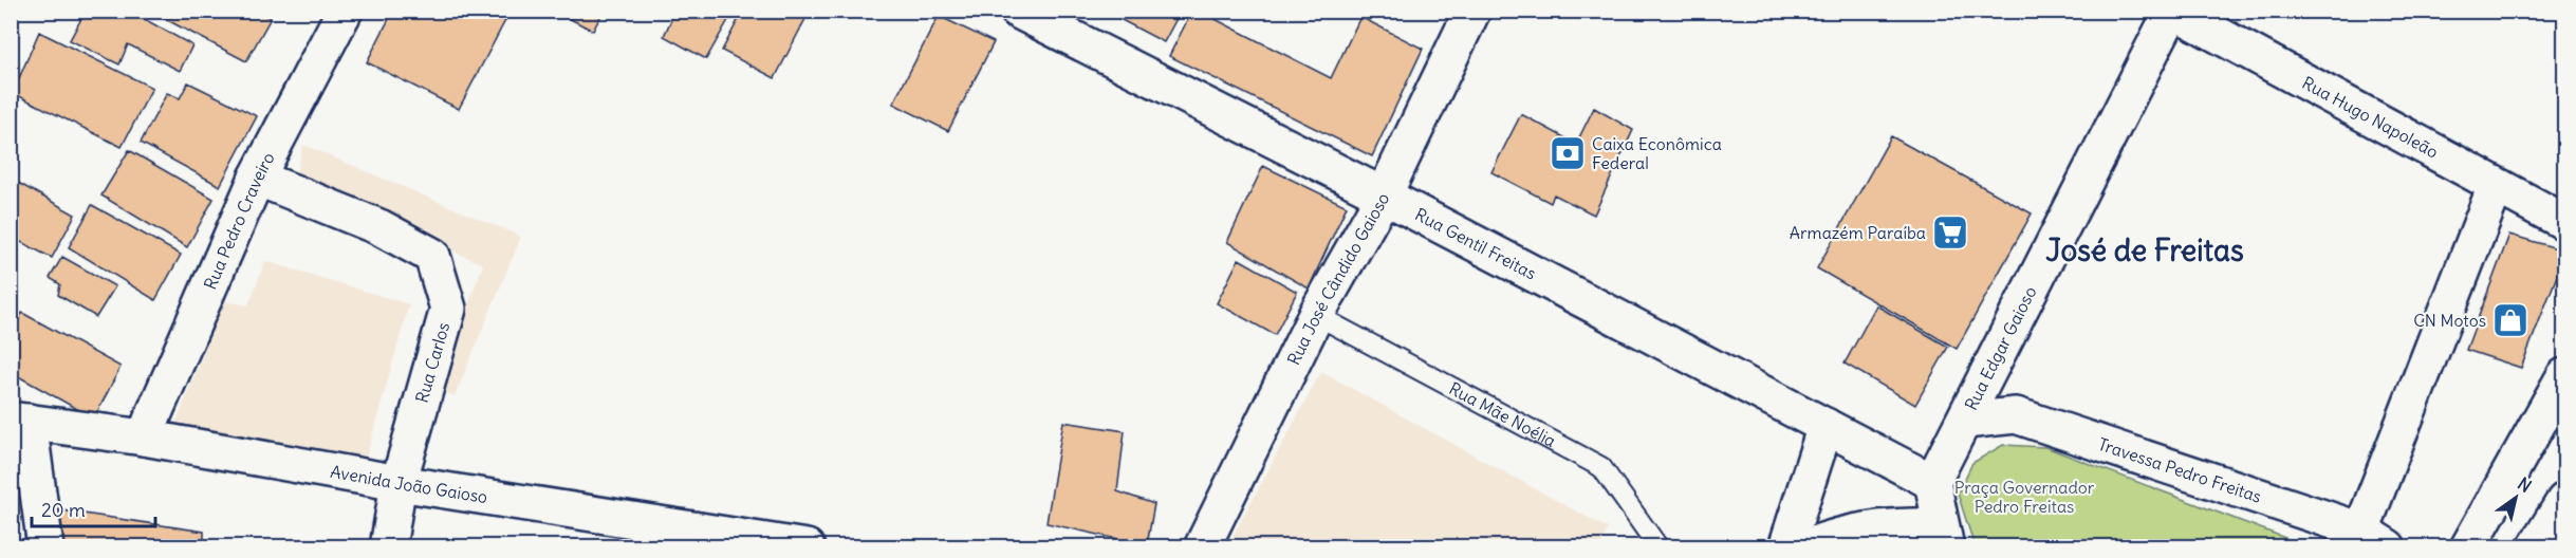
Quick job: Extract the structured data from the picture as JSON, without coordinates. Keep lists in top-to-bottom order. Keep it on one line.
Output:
{"streets":{"street":["Rua Hugo Napoleão","Rua Pedro Craveiro","Rua Gentil Freitas","Rua José Cândido Gaioso","Rua Edgar Gaioso","Rua Carlos","Travessa Pedro Freitas","Avenida João Gaioso"],"lane":["Rua Mãe Noélia"]},"crossings":[["Rua Hugo Napoleão","Rua Edgar Gaioso"],["Rua Pedro Craveiro","Rua Carlos"],["Rua Pedro Craveiro","Avenida João Gaioso"],["Rua Gentil Freitas","Rua José Cândido Gaioso"],["Rua Gentil Freitas","Rua Edgar Gaioso"],["Rua José Cândido Gaioso","Rua Mãe Noélia"],["Rua Edgar Gaioso","Travessa Pedro Freitas"],["Rua Carlos","Avenida João Gaioso"]],"districts":["José de Freitas"],"parks":["Praça Governador Pedro Freitas"],"places":{"bank":["Caixa Econômica Federal"],"supermarket":["Armazém Paraíba"],"shop":["CN Motos"]},"scale_bar":"20 m","north":"top right"}
